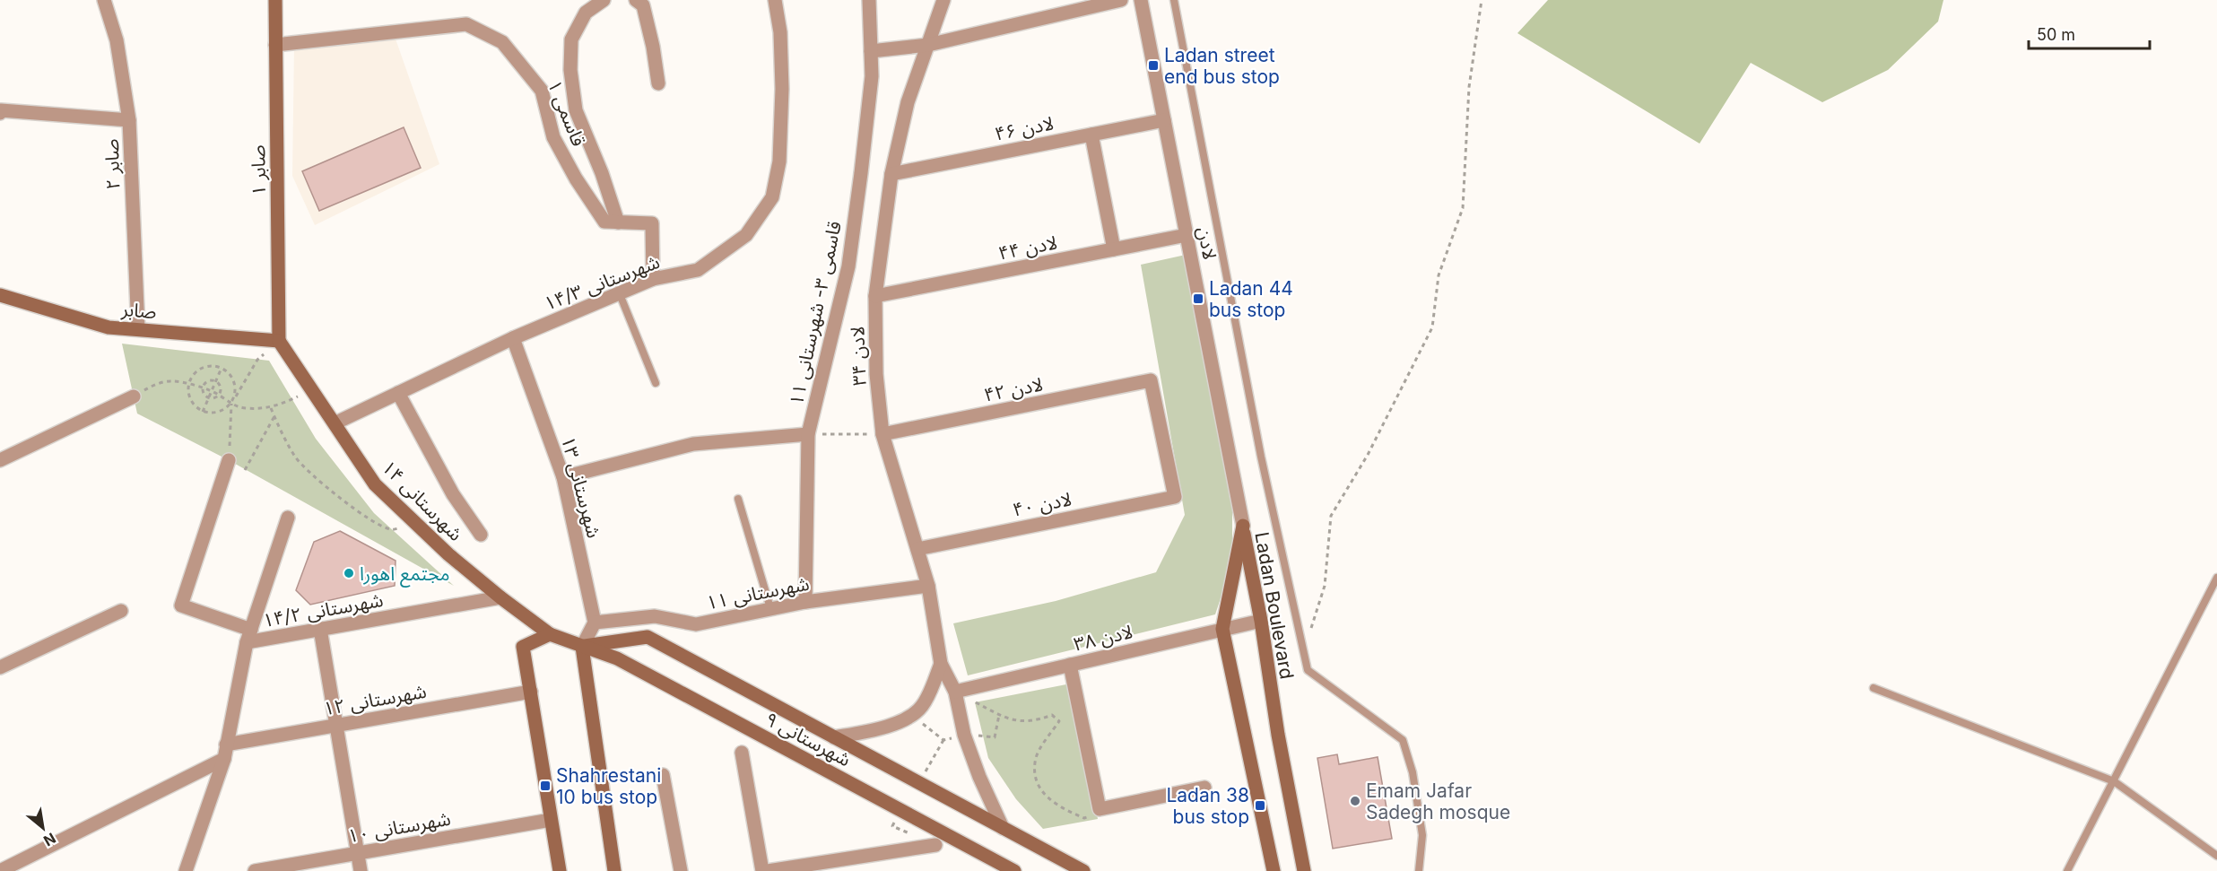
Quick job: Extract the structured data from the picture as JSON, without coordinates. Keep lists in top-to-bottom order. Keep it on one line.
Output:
{"streets":{"street":["قاسمی ۱","لادن ۴۶","صابر ۲","صابر ۱","لادن","لادن ۴۴","شهرستانی ۱۴/۳","صابر","قاسمی ۳- شهرستانی ۱۱","لادن ۳۴","لادن ۴۲","شهرستانی ۱۳","شهرستانی ۱۴","لادن ۴۰","شهرستانی ۱۱","Ladan Boulevard","شهرستانی ۱۴/۲","لادن ۳۸","شهرستانی ۱۲","شهرستانی ۹","شهرستانی ۱۰"]},"crossings":[["قاسمی ۱","صابر ۱"],["لادن ۴۶","لادن"],["لادن ۴۶","لادن ۳۴"],["صابر ۲","صابر"],["صابر ۱","صابر"],["صابر ۱","شهرستانی ۱۴"],["لادن","لادن ۴۴"],["لادن","Ladan Boulevard"],["لادن ۴۴","لادن ۳۴"],["شهرستانی ۱۴/۳","شهرستانی ۱۳"],["شهرستانی ۱۴/۳","شهرستانی ۱۴"],["صابر","شهرستانی ۱۴"],["قاسمی ۳- شهرستانی ۱۱","شهرستانی ۱۱"],["لادن ۳۴","لادن ۴۲"],["لادن ۳۴","لادن ۴۰"],["لادن ۳۴","شهرستانی ۱۱"],["لادن ۴۲","لادن ۴۰"],["شهرستانی ۱۳","شهرستانی ۱۱"],["شهرستانی ۱۴","شهرستانی ۱۴/۲"],["شهرستانی ۱۴","شهرستانی ۹"],["Ladan Boulevard","لادن ۳۸"]],"places":{"transit":["Ladan street end bus stop","Ladan 44 bus stop","Shahrestani 10 bus stop","Ladan 38 bus stop"],"other":["مجتمع اهورا","Emam Jafar Sadegh mosque"]},"scale_bar":"50 m","north":"bottom right"}
